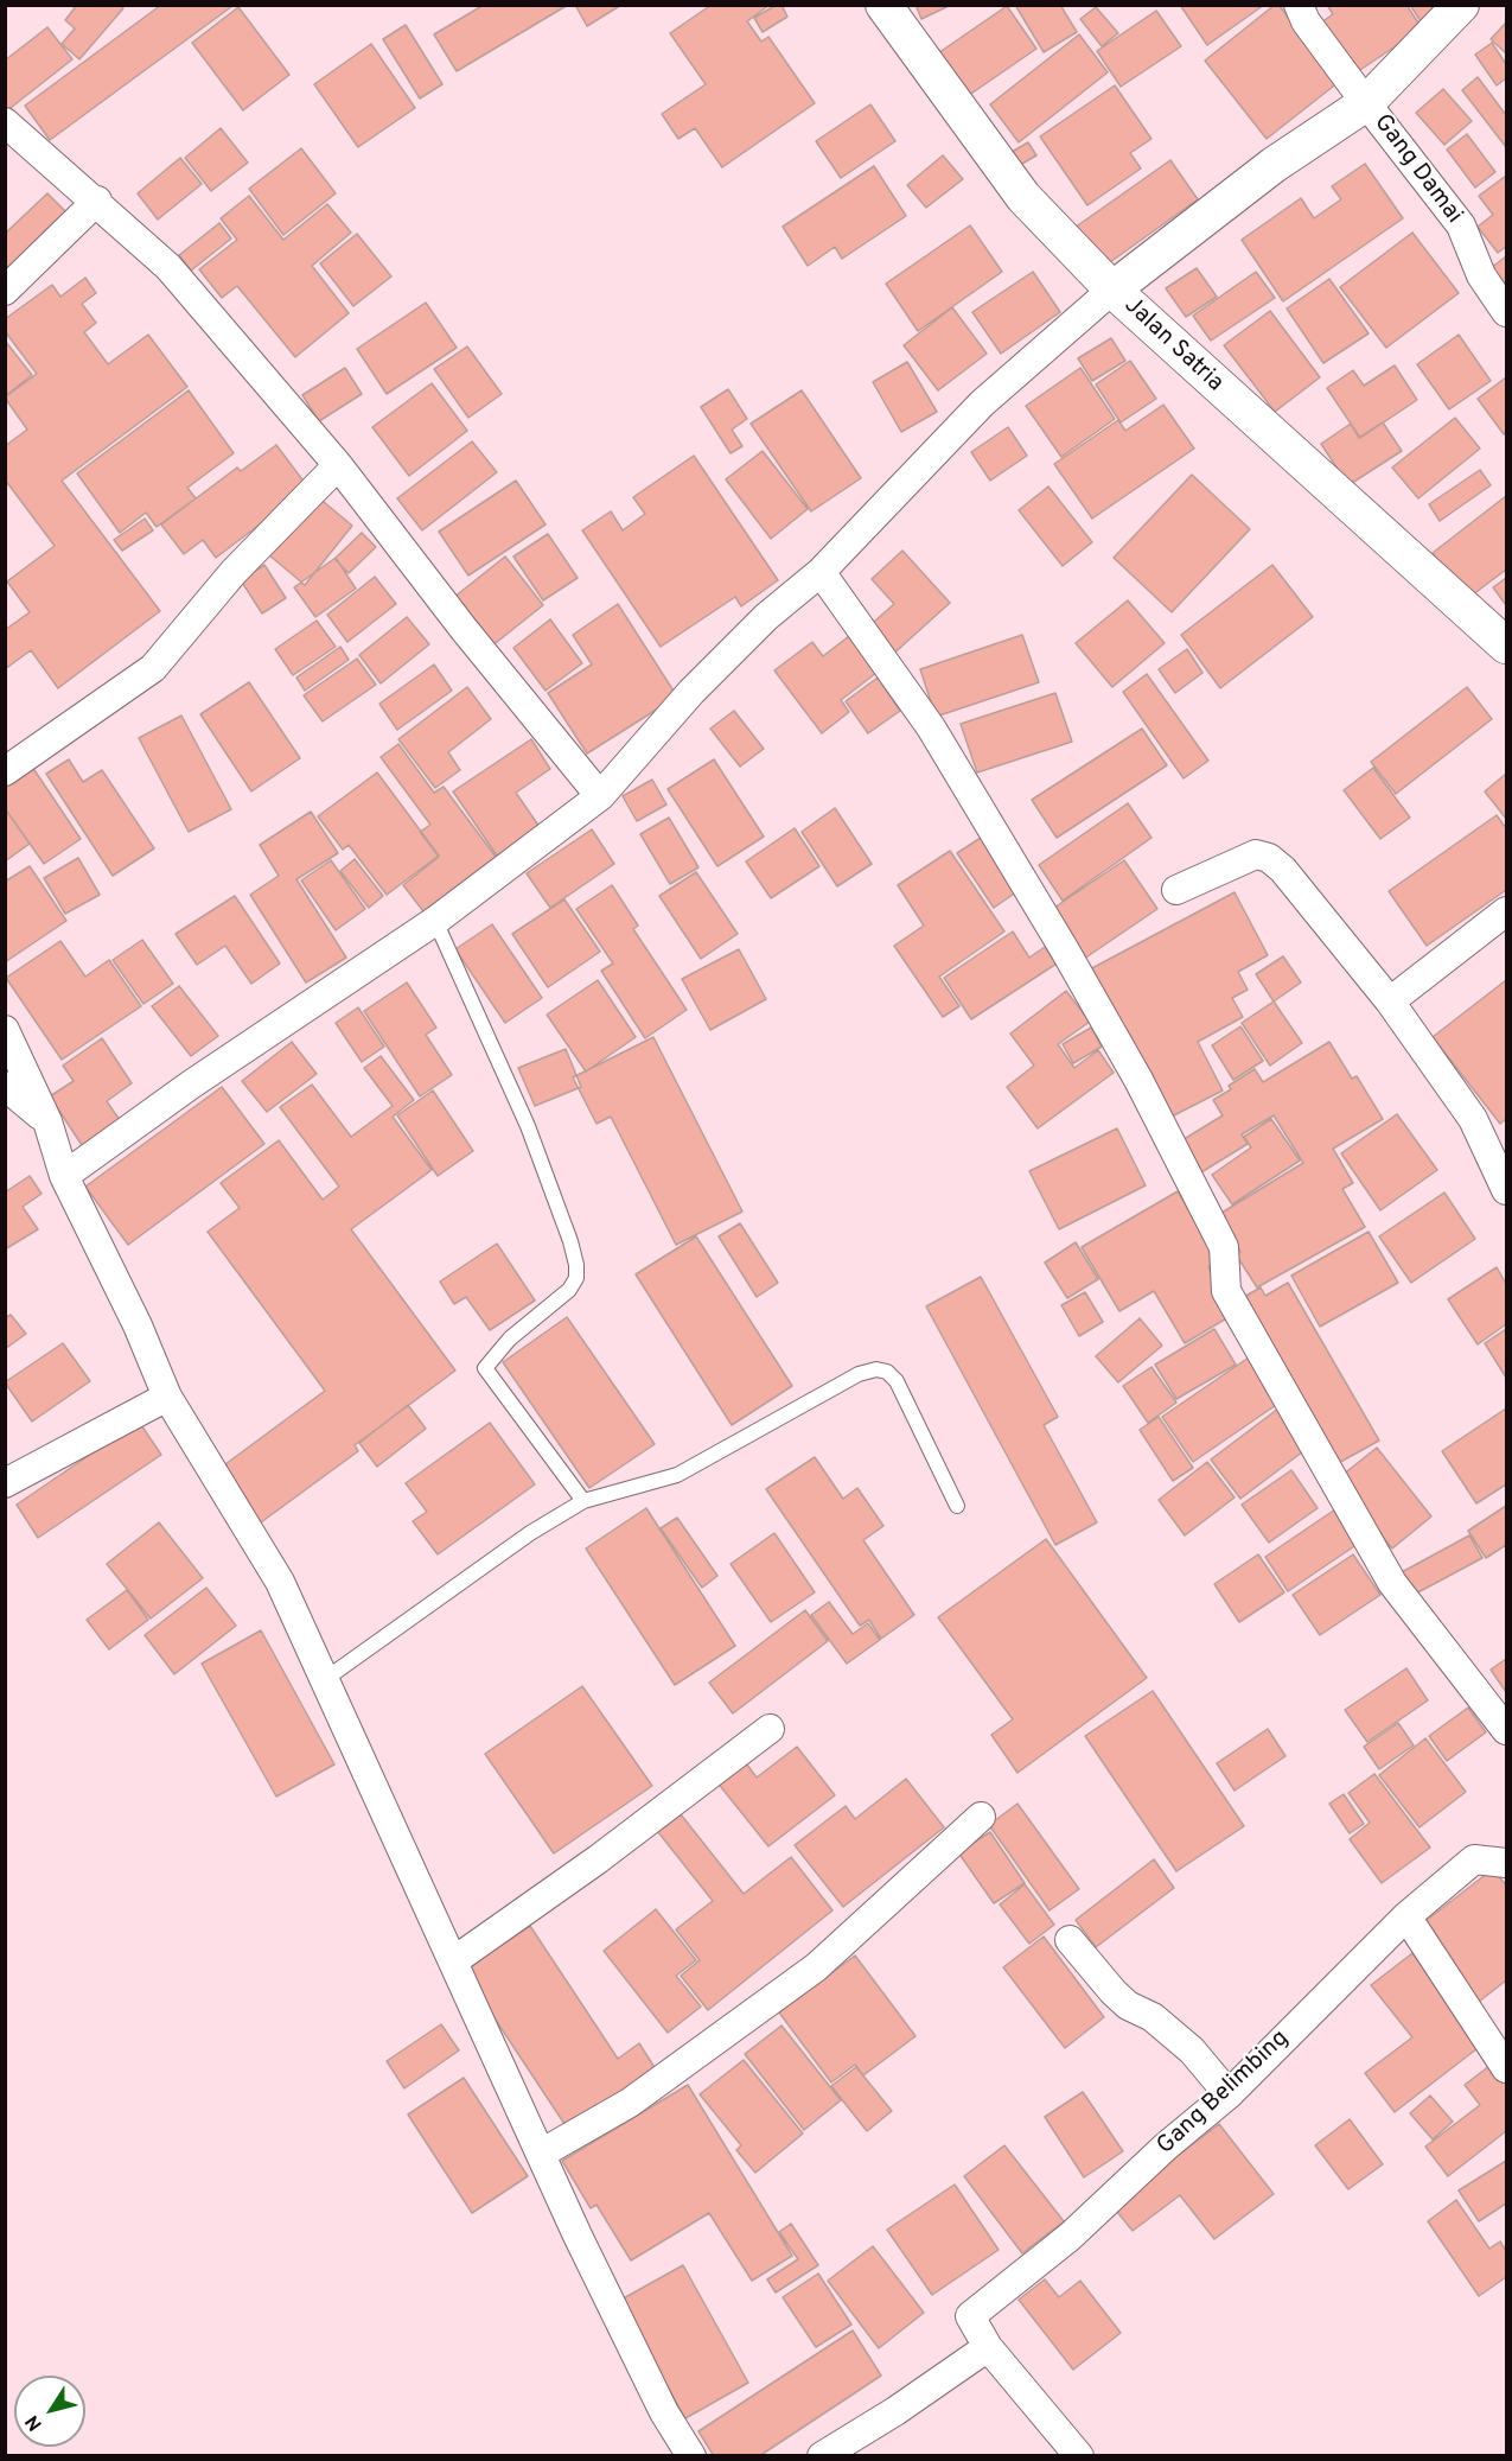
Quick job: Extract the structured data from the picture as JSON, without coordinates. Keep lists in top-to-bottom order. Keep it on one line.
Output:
{"streets":{"street":["Gang Damai","Jalan Satria","Gang Belimbing"]},"north":"bottom left"}
